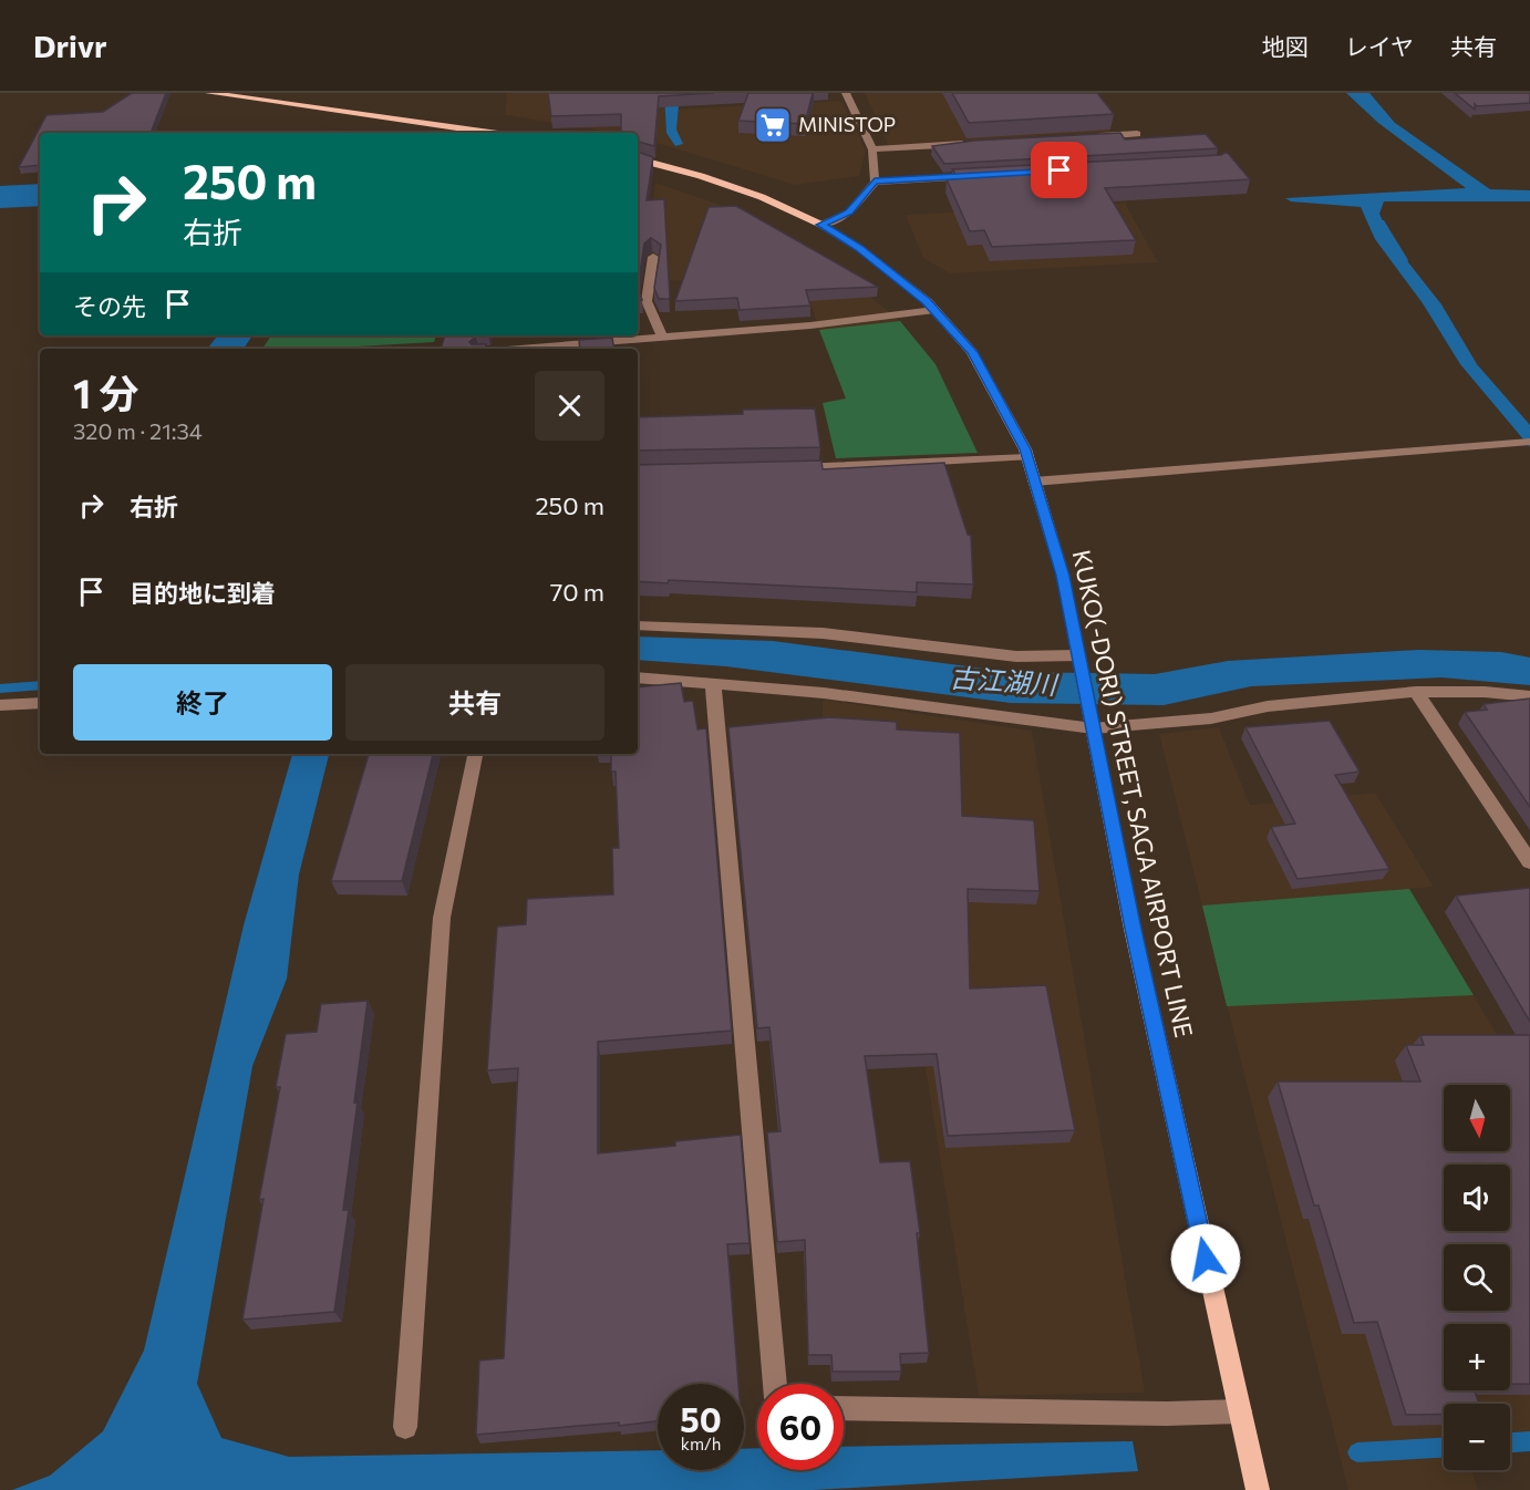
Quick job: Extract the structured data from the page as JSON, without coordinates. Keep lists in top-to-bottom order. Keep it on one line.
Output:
{"streets":{"main road":["KUKO(-DORI) STREET, SAGA AIRPORT LINE"]},"water":["古江湖川"],"places":{"supermarket":["MINISTOP"]},"north":"bottom","page":{"header":"Drivr","nav":["地図","レイヤ","共有"],"turn":["250 m","右折"],"then":"その先","heading":["1 分","320 m · 21:34"],"list":[{"name":"右折","value":"250 m"},{"name":"目的地に到着","value":"70 m"}],"buttons":["終了","共有"],"map_buttons":["+","−"],"speed":"50 km/h","limit":"60"}}
